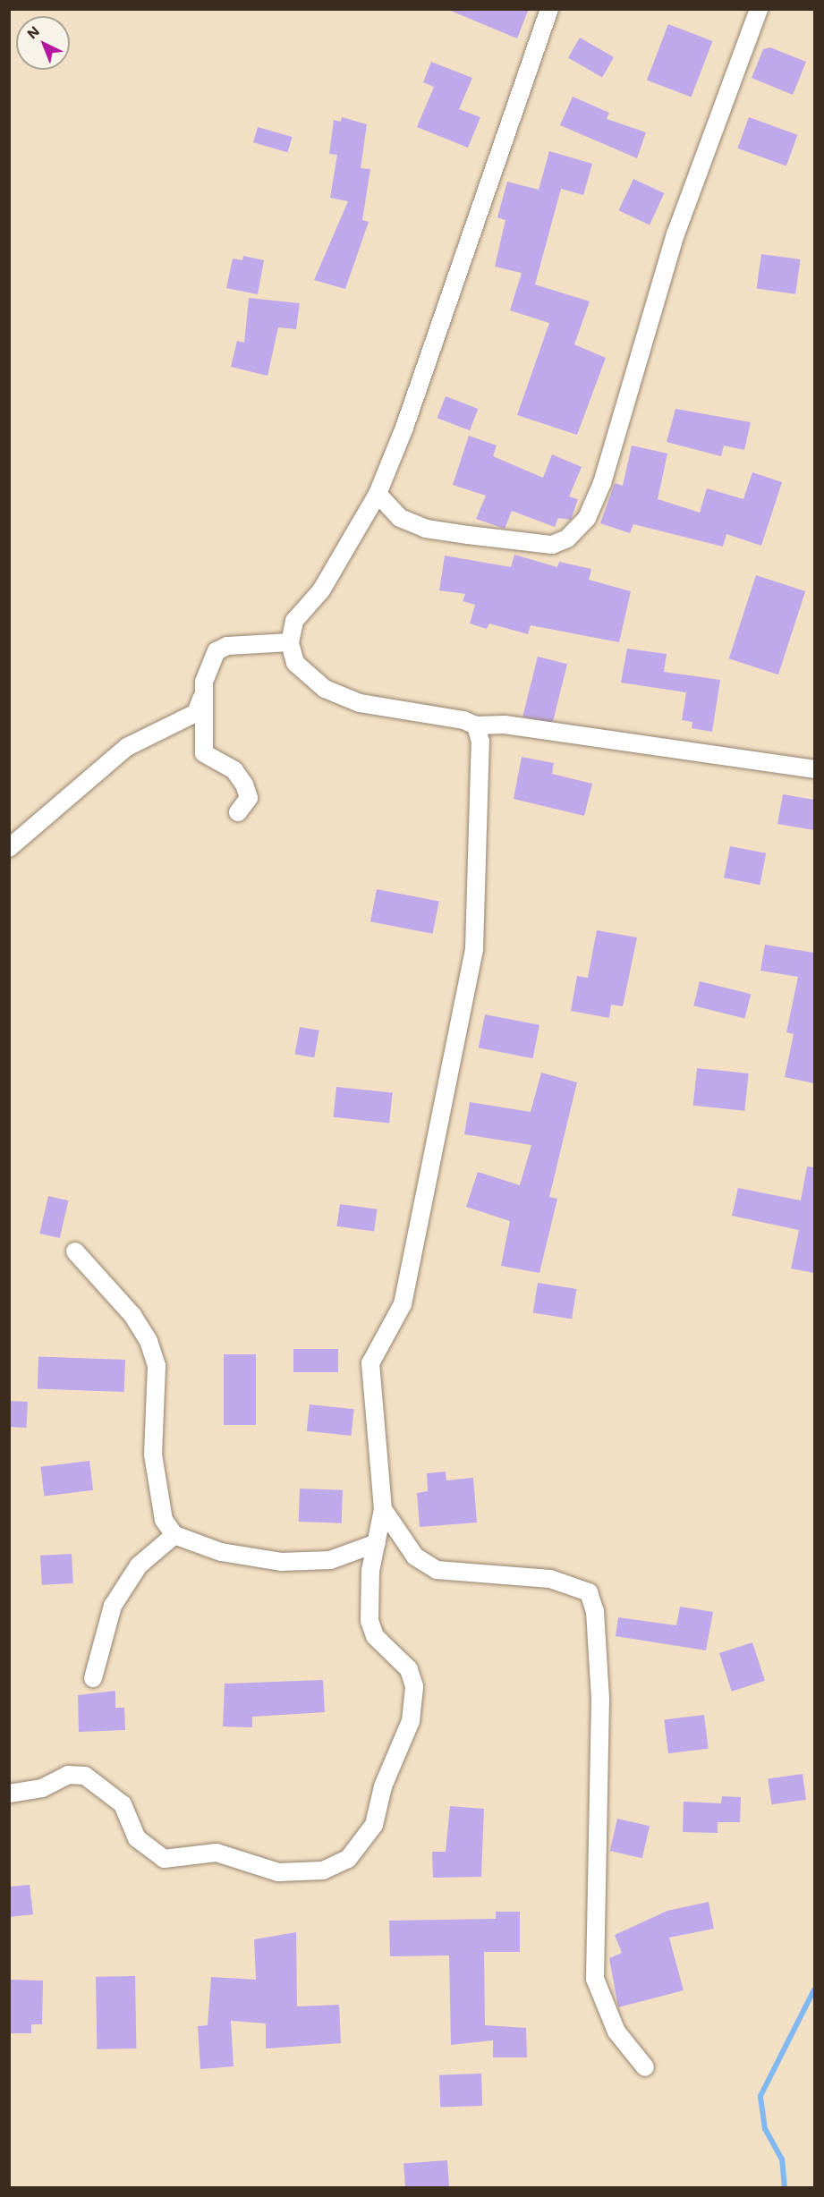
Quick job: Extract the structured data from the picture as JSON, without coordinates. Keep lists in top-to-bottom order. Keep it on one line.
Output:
{"north":"top left"}
